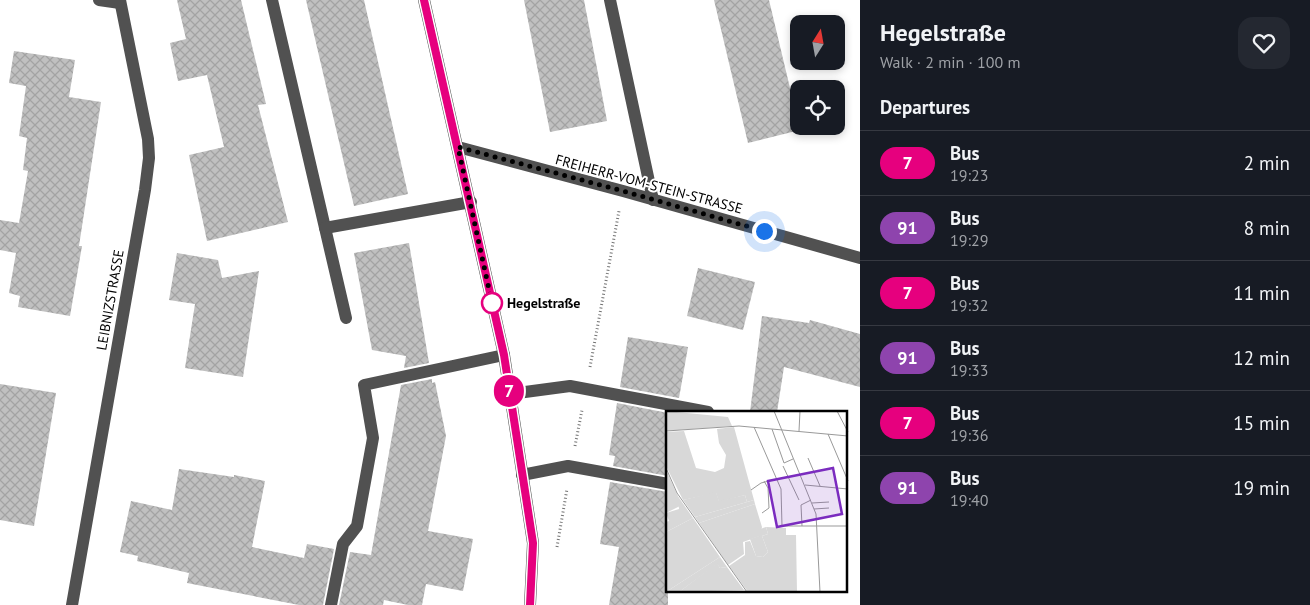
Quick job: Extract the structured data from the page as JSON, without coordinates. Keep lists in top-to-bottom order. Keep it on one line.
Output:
{"streets":{"street":["FREIHERR-VOM-STEIN-STRASSE","LEIBNIZSTRASSE"]},"places":["Hegelstraße"],"lines":["bus line 7"],"north":"top","page":{"on_map":"7","heading":[["Hegelstraße","Walk · 2 min · 100 m"],"Departures"],"list":[{"mark":"7","name":"Bus","note":"19:23","value":"2 min"},{"mark":"91","name":"Bus","note":"19:29","value":"8 min"},{"mark":"7","name":"Bus","note":"19:32","value":"11 min"},{"mark":"91","name":"Bus","note":"19:33","value":"12 min"},{"mark":"7","name":"Bus","note":"19:36","value":"15 min"},{"mark":"91","name":"Bus","note":"19:40","value":"19 min"}]}}
